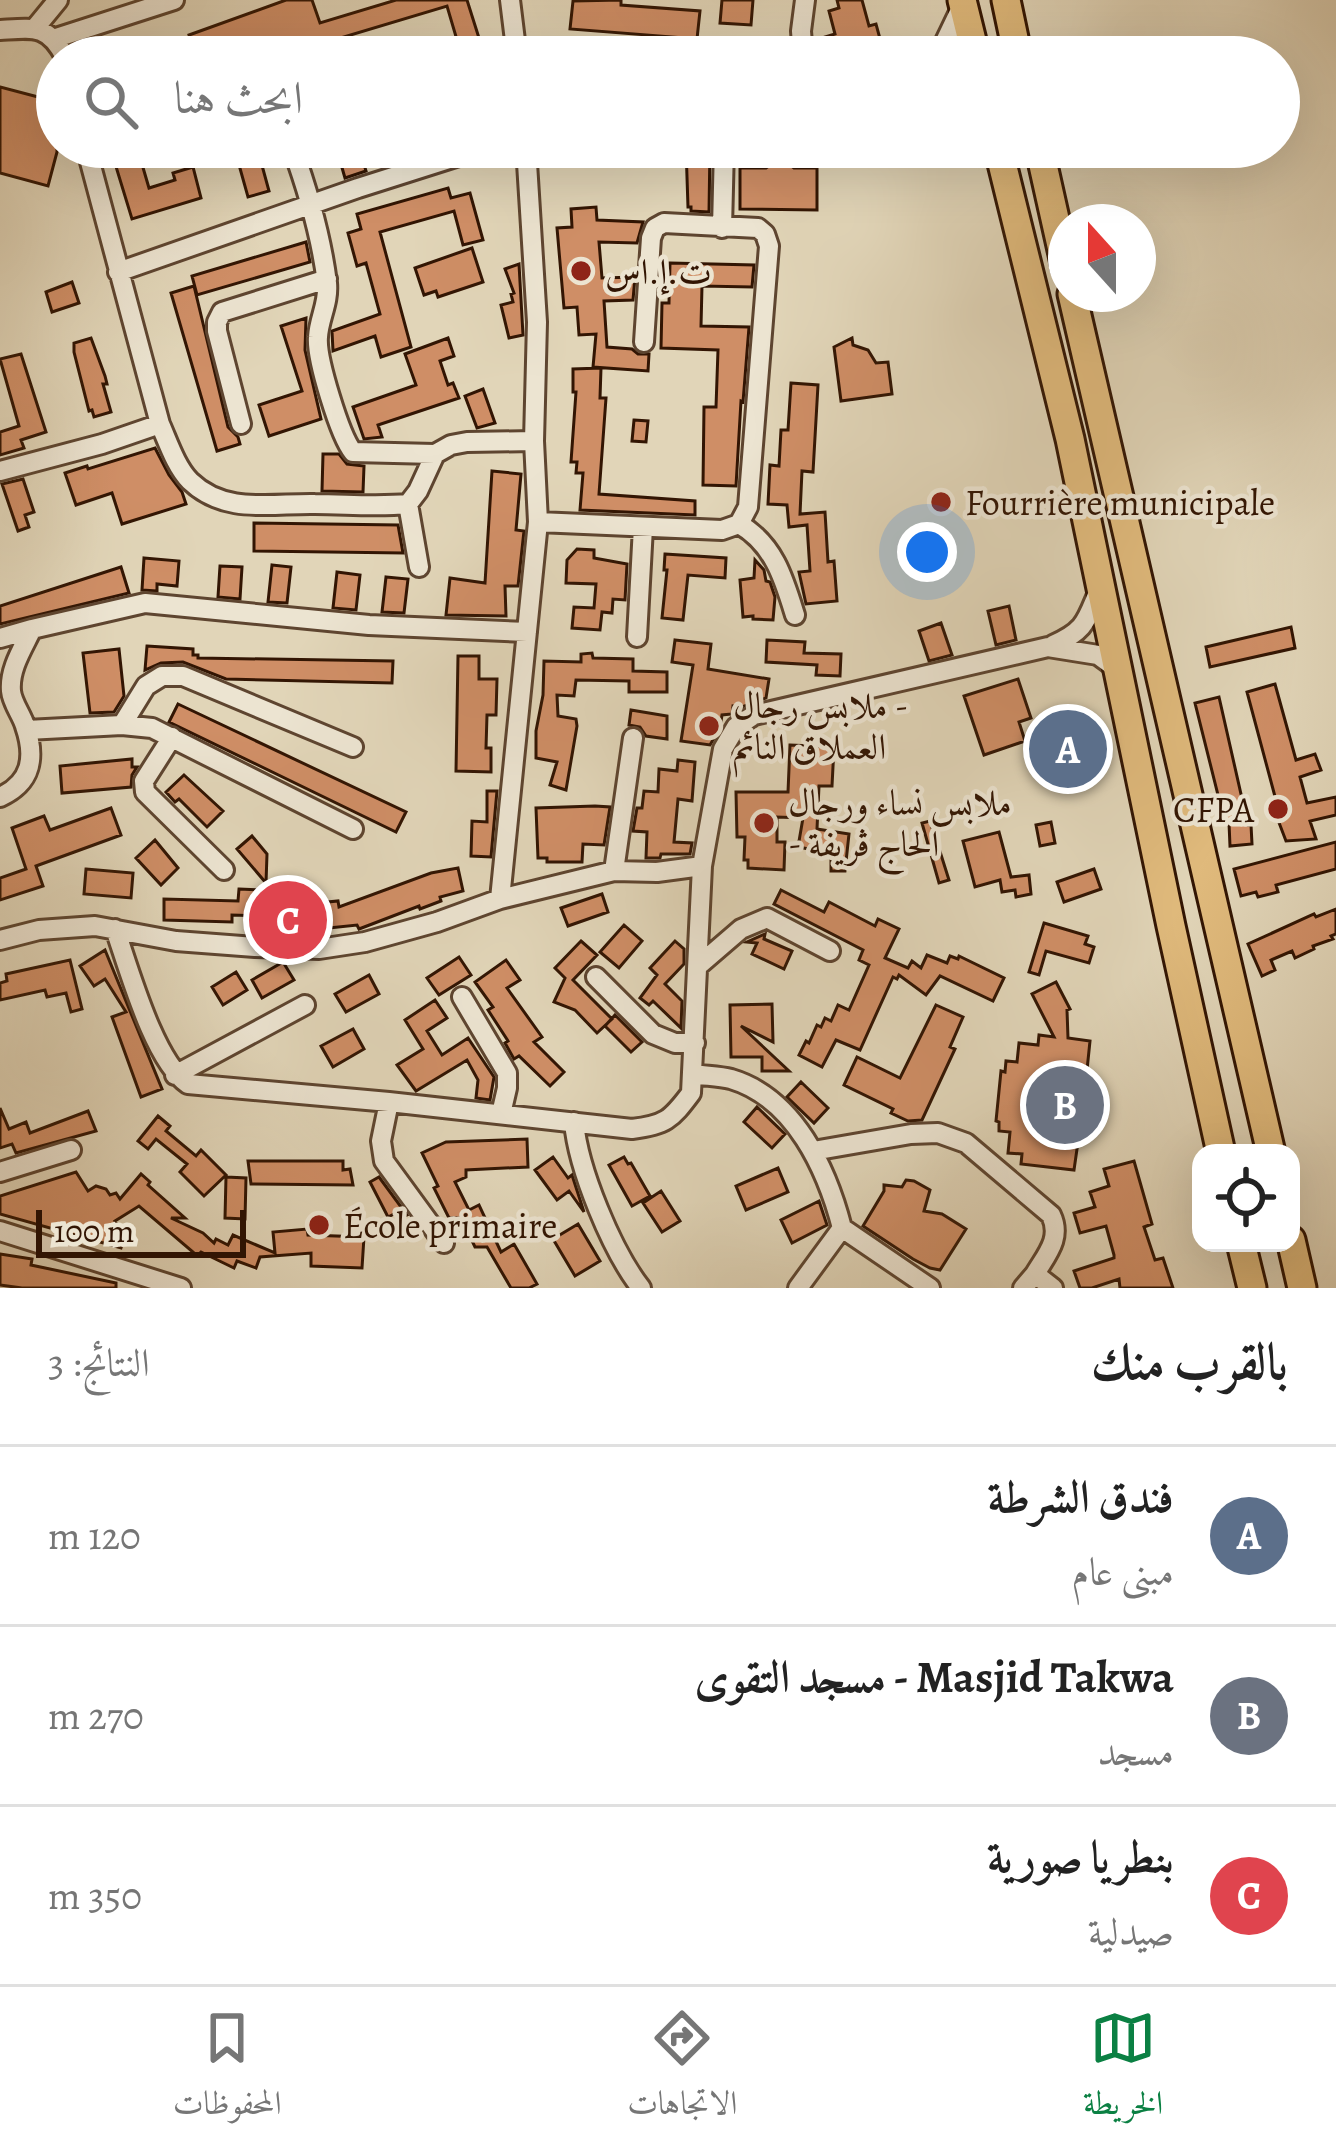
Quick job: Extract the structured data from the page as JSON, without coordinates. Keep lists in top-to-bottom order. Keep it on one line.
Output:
{"places":["ت.إ.اس","Fourrière municipale","ملابس رجال - العملاق النائم","CFPA","ملابس نساء ورجال - الحاج ڨريفة","École primaire"],"scale_bar":"100 m","north":"top","page":{"search":"ابحث هنا","pins":["A","C","B"],"scale":"100 m","heading":["بالقرب منك","النتائج: 3"],"list":[{"mark":"A","name":"فندق الشرطة","note":"مبنى عام","value":"120 m"},{"mark":"B","name":"Masjid Takwa - مسجد التقوى","note":"مسجد","value":"270 m"},{"mark":"C","name":"بنطريا صورية","note":"صيدلية","value":"350 m"}],"nav":["الخريطة","الاتجاهات","المحفوظات"]}}
